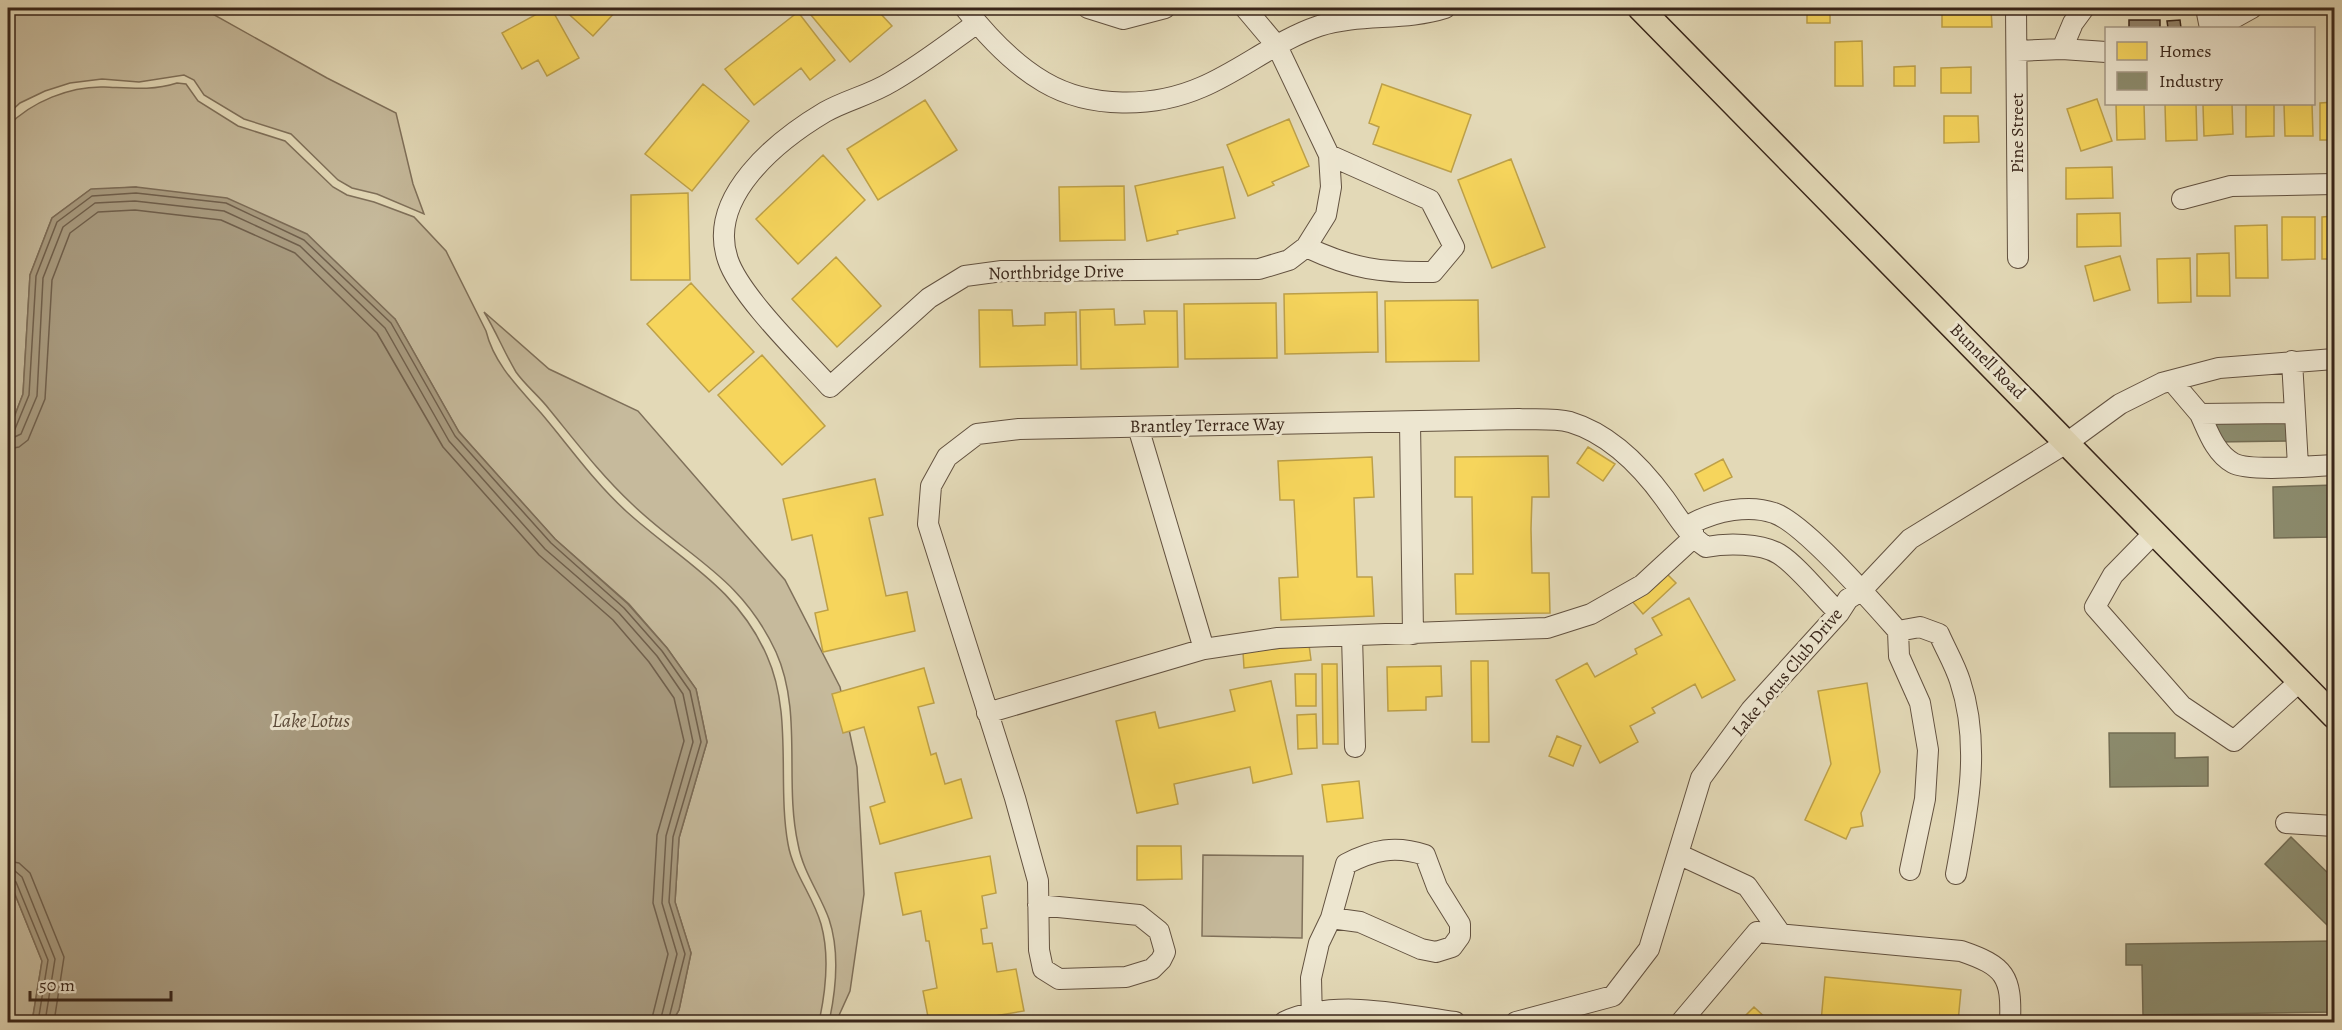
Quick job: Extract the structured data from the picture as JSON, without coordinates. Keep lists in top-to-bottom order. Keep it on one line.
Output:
{"streets":{"main road":["Bunnell Road"],"street":["Pine Street","Northbridge Drive","Brantley Terrace Way","Lake Lotus Club Drive"]},"crossings":[["Bunnell Road","Lake Lotus Club Drive"]],"water":["Lake Lotus"],"legend":["Homes","Industry"],"scale_bar":"50 m"}
